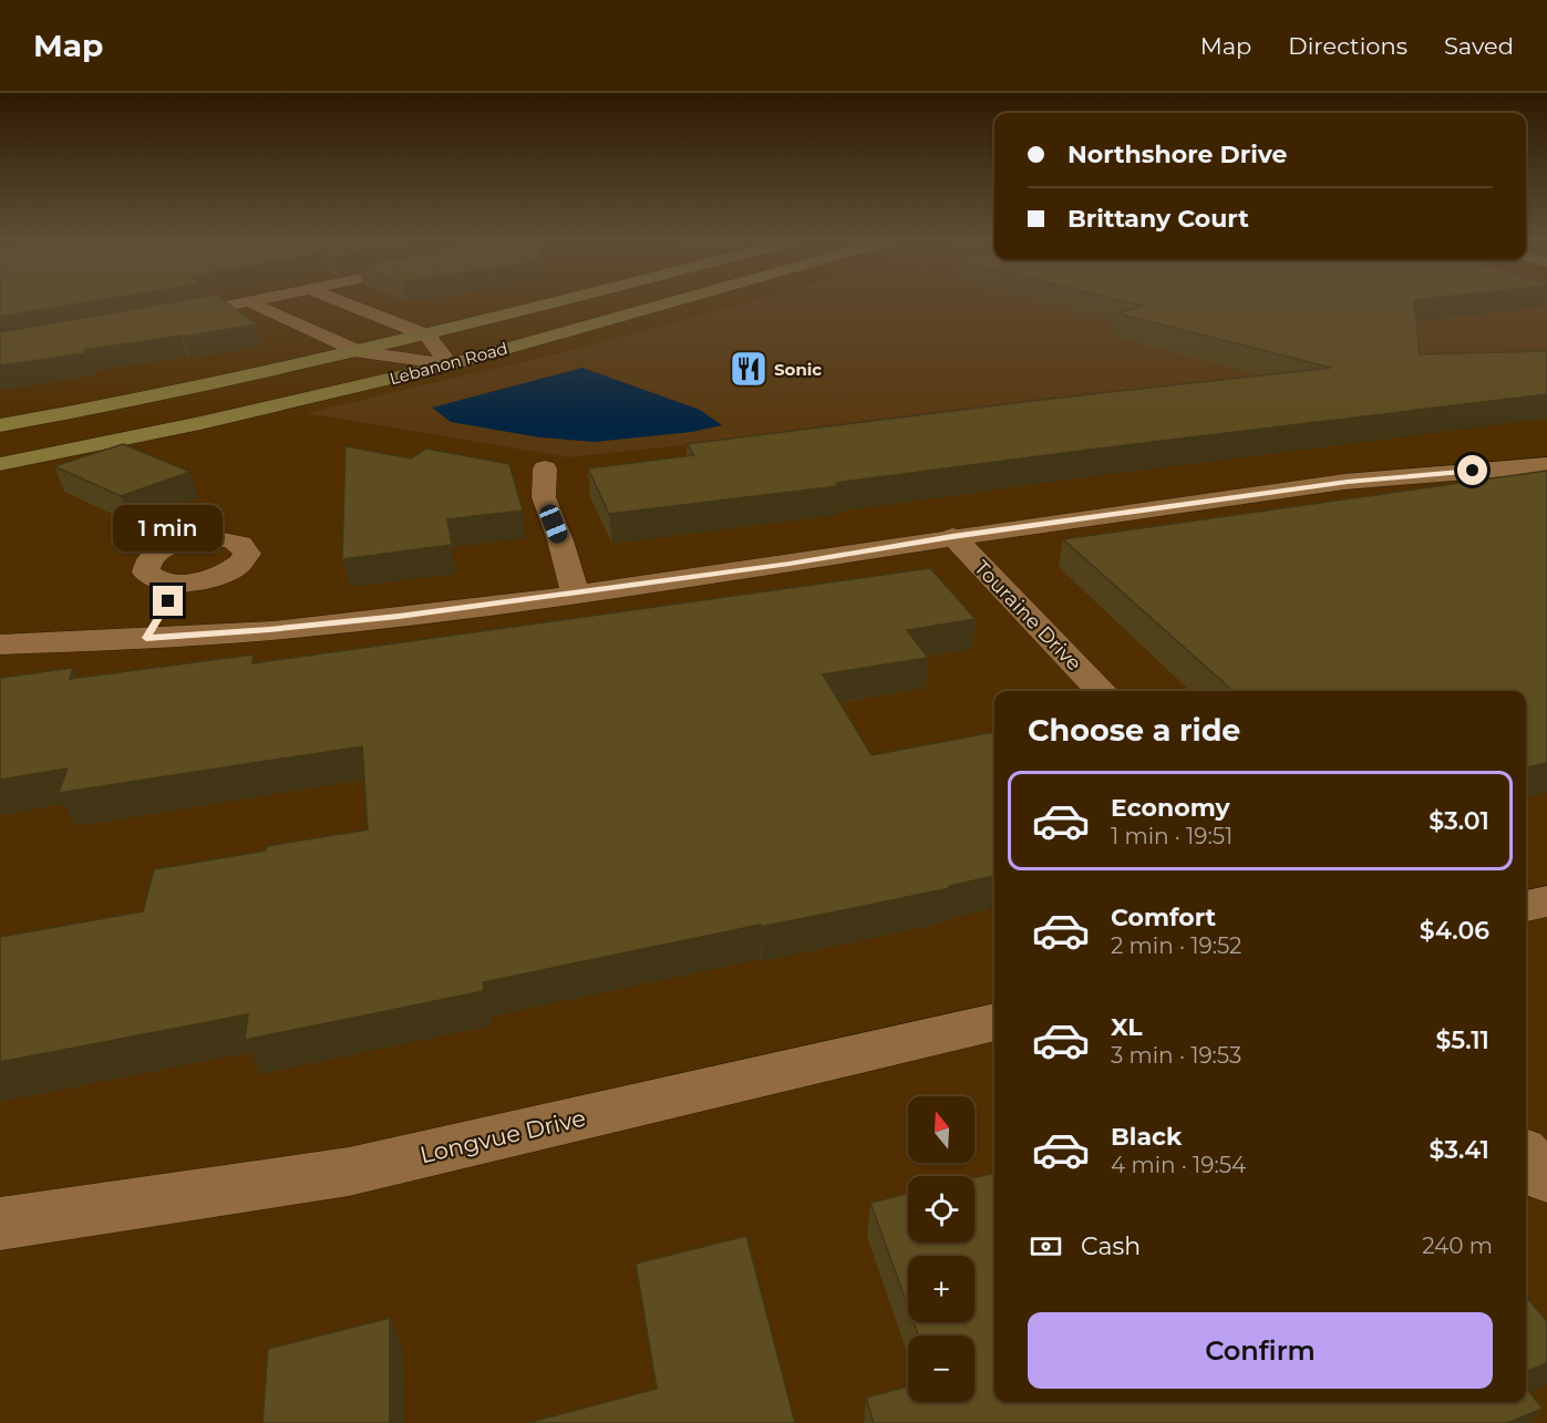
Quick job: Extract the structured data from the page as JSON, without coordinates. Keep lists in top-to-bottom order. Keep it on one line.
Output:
{"streets":{"main road":["Lebanon Road"],"street":["Touraine Drive","Longvue Drive"]},"places":{"restaurant":["Sonic"]},"north":"top","page":{"header":"Map","nav":["Map","Directions","Saved"],"banner":["Northshore Drive","Brittany Court"],"bubble":"1 min","heading":"Choose a ride","list":[{"name":"Economy","note":"1 min · 19:51","value":"$3.01"},{"name":"Comfort","note":"2 min · 19:52","value":"$4.06"},{"name":"XL","note":"3 min · 19:53","value":"$5.11"},{"name":"Black","note":"4 min · 19:54","value":"$3.41"}],"map_buttons":["+","−"],"pay":["Cash","240 m"],"buttons":"Confirm"}}
